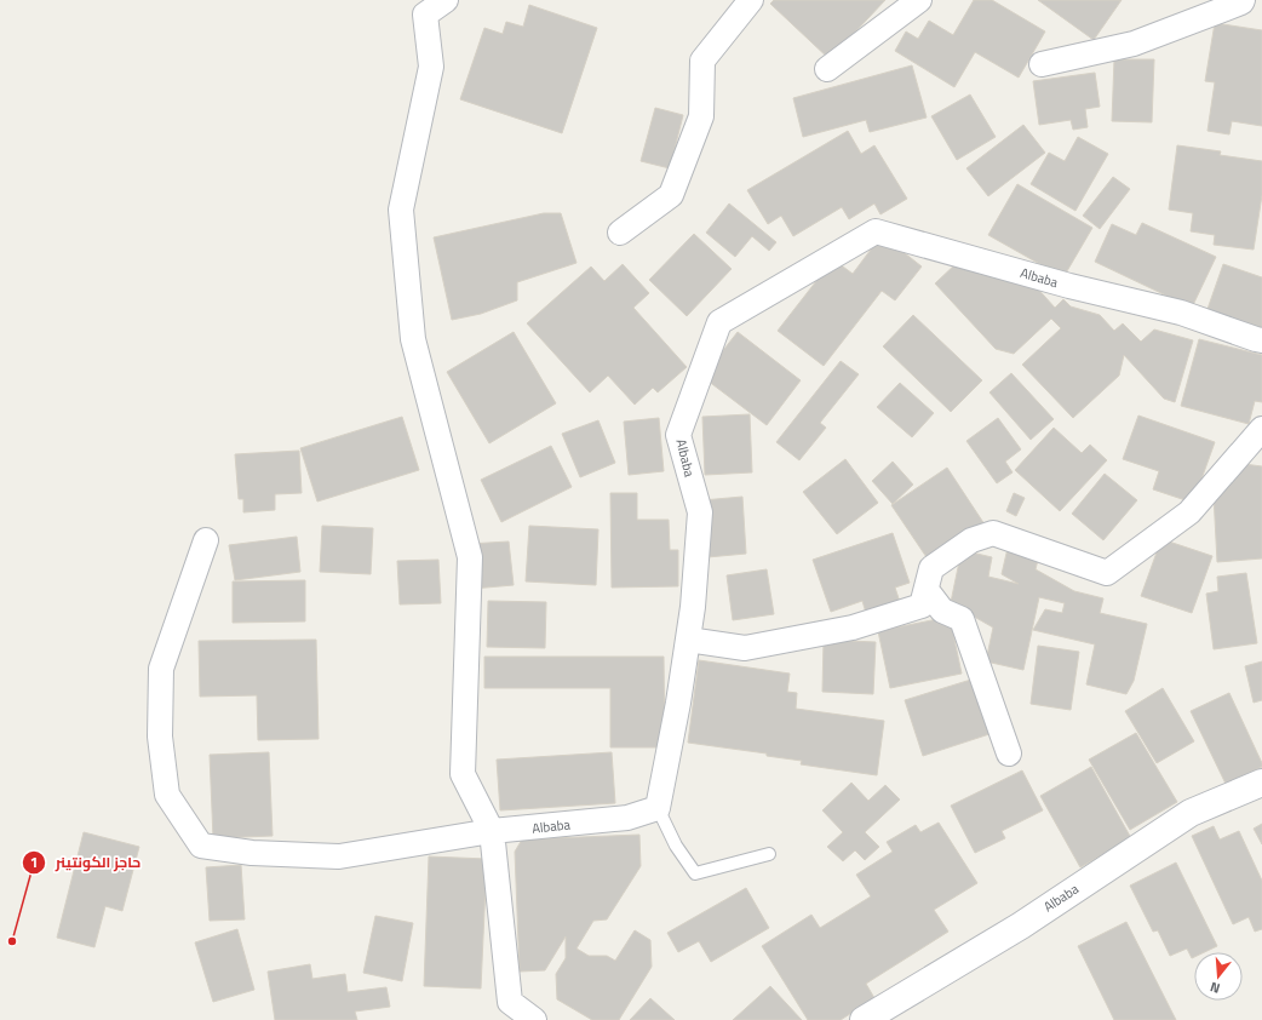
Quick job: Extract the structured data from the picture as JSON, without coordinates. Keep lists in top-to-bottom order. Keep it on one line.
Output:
{"streets":{"street":["Albaba"]},"places":["حاجز الكونتينر"],"north":"bottom"}
